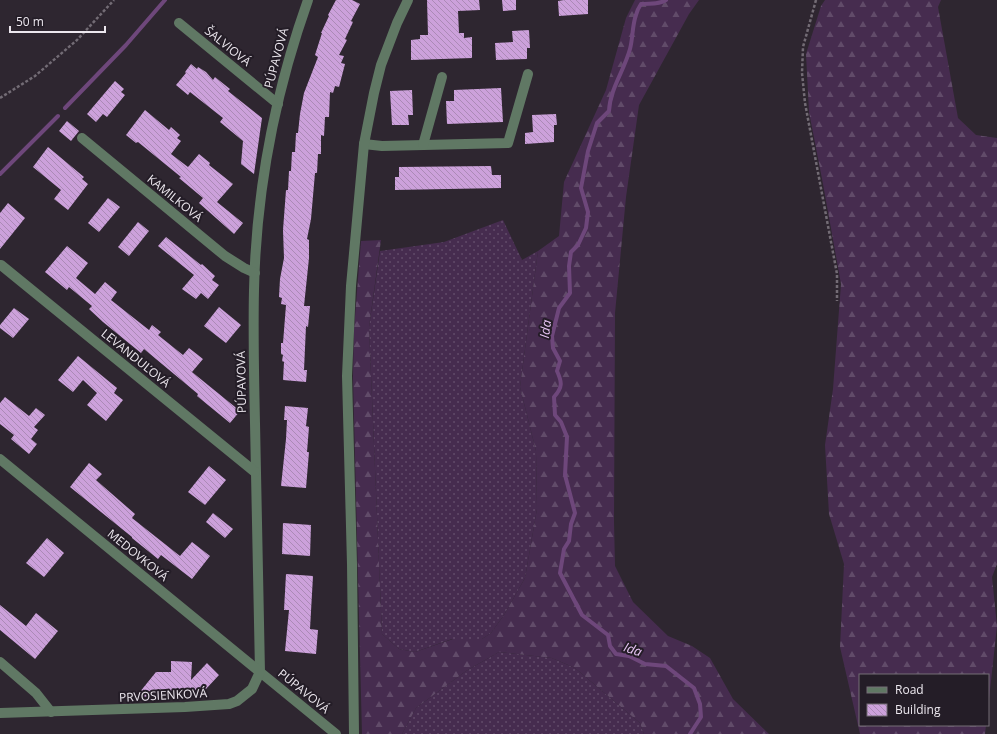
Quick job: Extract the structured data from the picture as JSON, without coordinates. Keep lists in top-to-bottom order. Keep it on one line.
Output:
{"streets":{"street":["ŠALVIOVÁ","PÚPAVOVÁ","KAMILKOVÁ","LEVANDUĽOVÁ","MEDOVKOVÁ","PRVOSIENKOVÁ"]},"crossings":[["ŠALVIOVÁ","PÚPAVOVÁ"],["PÚPAVOVÁ","KAMILKOVÁ"],["PÚPAVOVÁ","LEVANDUĽOVÁ"],["PÚPAVOVÁ","MEDOVKOVÁ"],["PÚPAVOVÁ","PRVOSIENKOVÁ"],["MEDOVKOVÁ","PRVOSIENKOVÁ"]],"water":["Ida"],"legend":["Road","Building"],"scale_bar":"50 m"}
